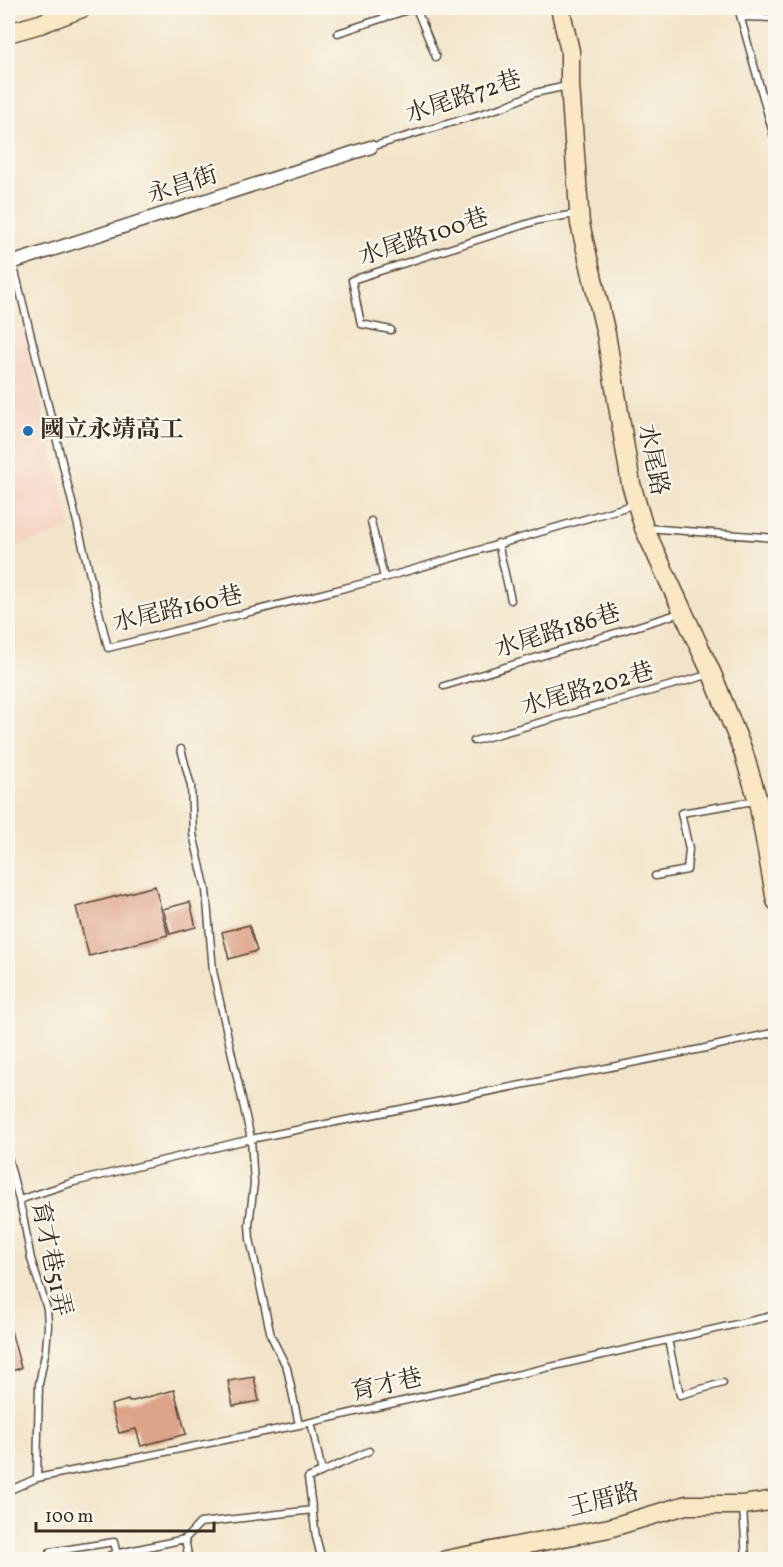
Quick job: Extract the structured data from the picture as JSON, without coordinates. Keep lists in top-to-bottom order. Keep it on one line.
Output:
{"streets":{"street":["永昌街","水尾路","王厝路"],"lane":["水尾路72巷","水尾路100巷","水尾路160巷","水尾路186巷","水尾路202巷","育才巷51弄","育才巷"]},"crossings":[["水尾路72巷","永昌街"],["水尾路72巷","水尾路"],["永昌街","水尾路160巷"],["水尾路100巷","水尾路"],["水尾路","水尾路160巷"],["水尾路","水尾路186巷"],["水尾路","水尾路202巷"],["育才巷51弄","育才巷"]],"places":["國立永靖高工"],"scale_bar":"100 m"}
